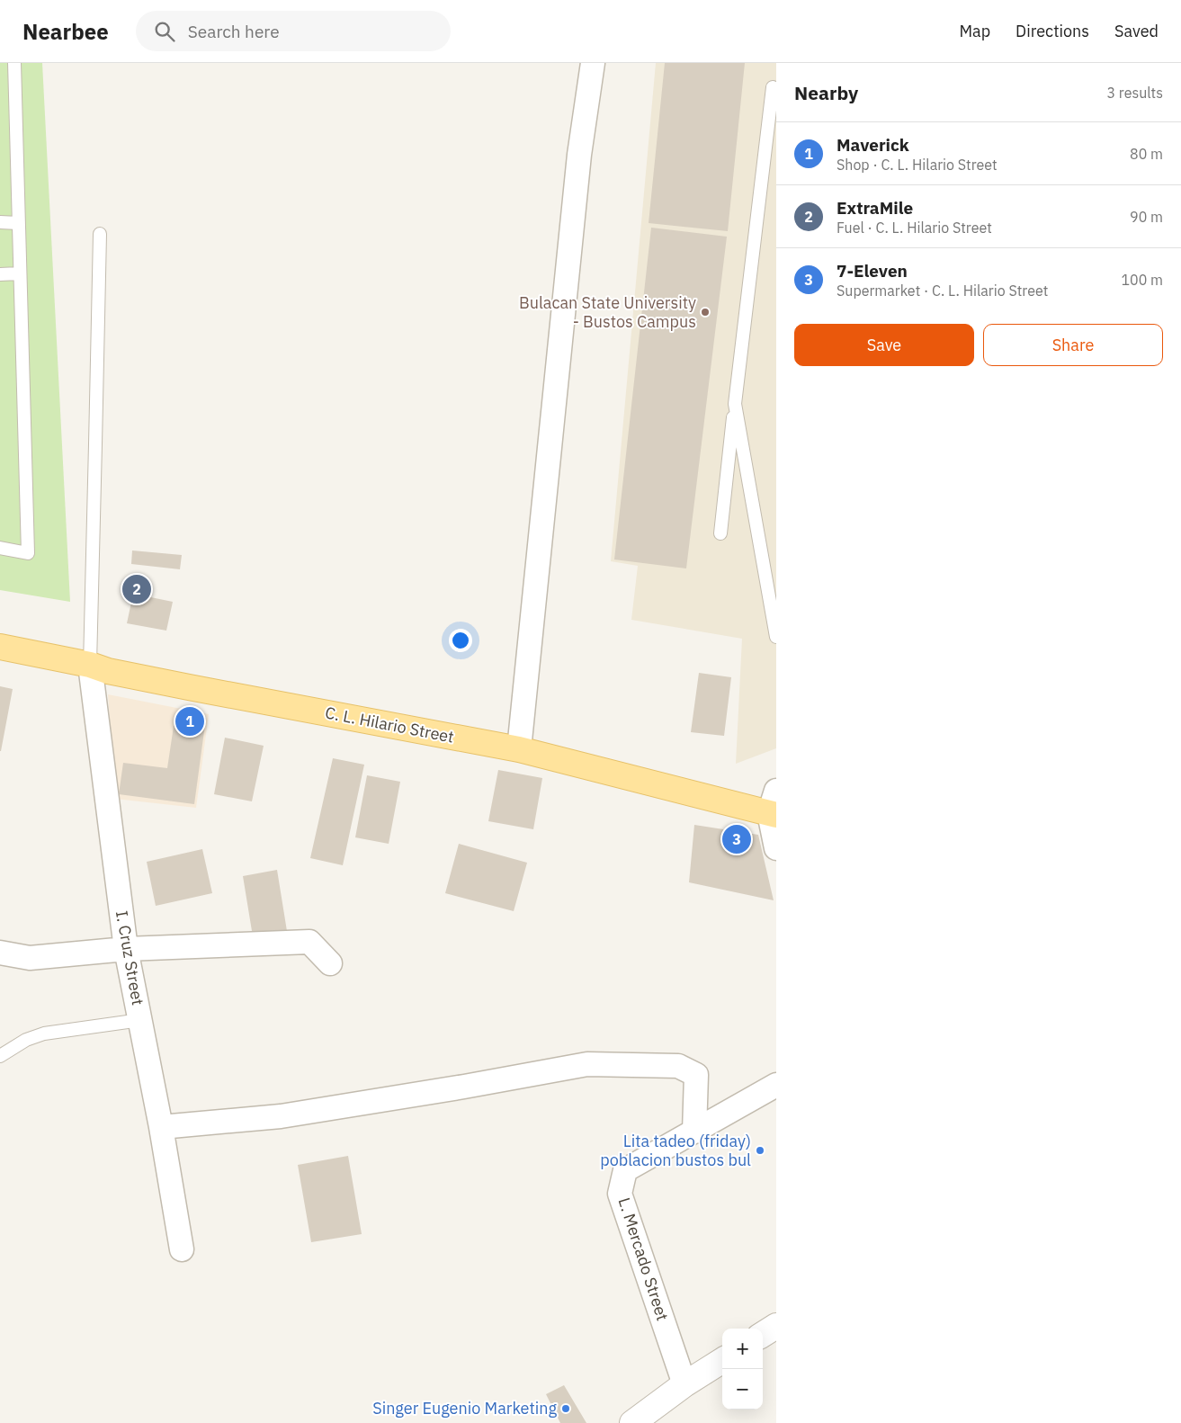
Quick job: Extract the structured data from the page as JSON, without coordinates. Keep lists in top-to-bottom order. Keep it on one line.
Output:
{"streets":{"main road":["C. L. Hilario Street"],"street":["I. Cruz Street","L. Mercado Street"]},"crossings":[["C. L. Hilario Street","I. Cruz Street"]],"places":["Bulacan State University - Bustos Campus","Lita tadeo (friday) poblacion bustos bul","Singer Eugenio Marketing"],"page":{"header":"Nearbee","search":"Search here","nav":["Map","Directions","Saved"],"heading":["Nearby","3 results"],"list":[{"mark":"1","name":"Maverick","note":"Shop · C. L. Hilario Street","value":"80 m"},{"mark":"2","name":"ExtraMile","note":"Fuel · C. L. Hilario Street","value":"90 m"},{"mark":"3","name":"7-Eleven","note":"Supermarket · C. L. Hilario Street","value":"100 m"}],"buttons":["Save","Share"],"pins":["2","1","3"],"map_buttons":["+","−"]}}
